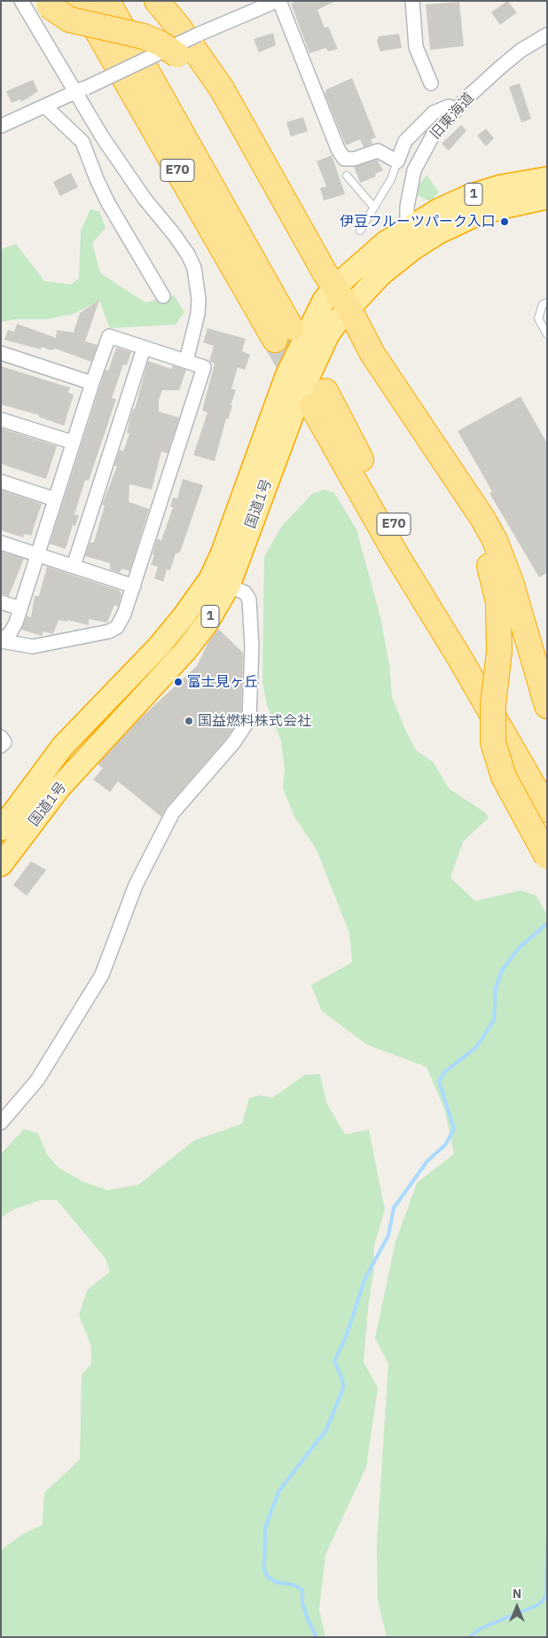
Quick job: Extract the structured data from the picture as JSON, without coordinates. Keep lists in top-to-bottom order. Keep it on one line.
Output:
{"streets":{"highway":["E70","1","国道1号"],"street":["旧東海道"]},"crossings":[["旧東海道","国道1号"]],"places":["伊豆フルーツパーク入口","富士見ヶ丘","国益燃料株式会社"],"north":"top"}
